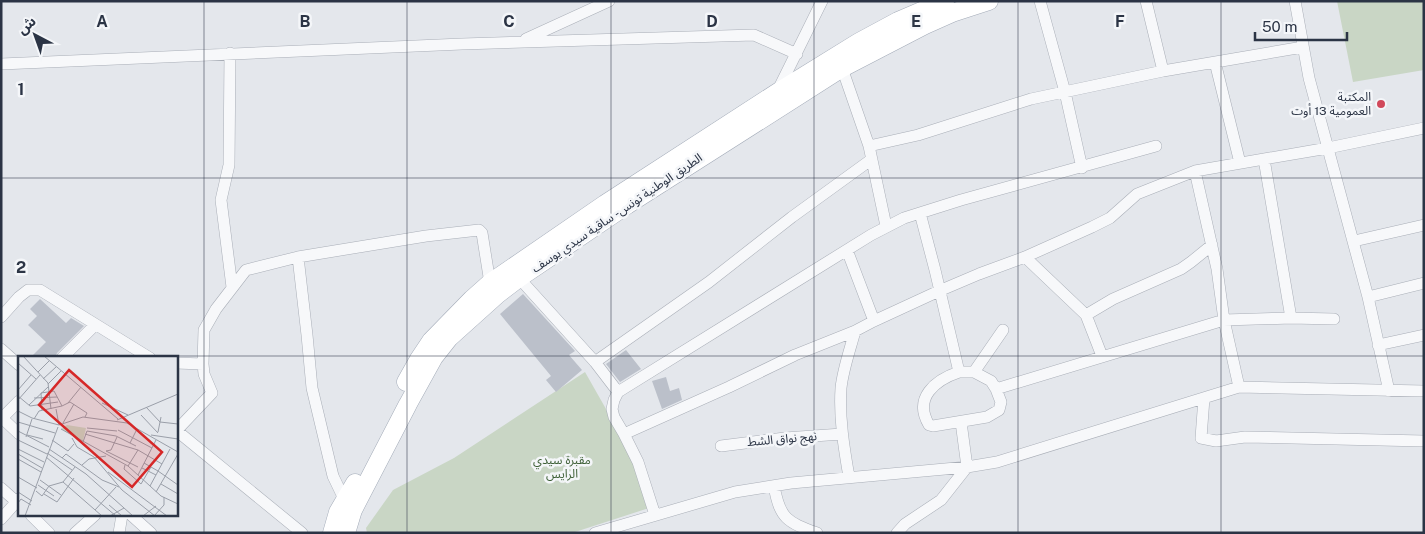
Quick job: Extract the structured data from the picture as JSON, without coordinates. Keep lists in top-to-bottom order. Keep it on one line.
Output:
{"streets":{"main road":["الطريق الوطنية تونس - ساقية سيدي يوسف"],"street":["نهج نواق الشط"]},"parks":["مقبرة سيدي الرايس"],"places":["المكتبة العمومية 13 أوت"],"scale_bar":"50 m","north":"top left","grid":{"columns":["A","B","C","D","E","F"],"rows":["1","2"]}}
